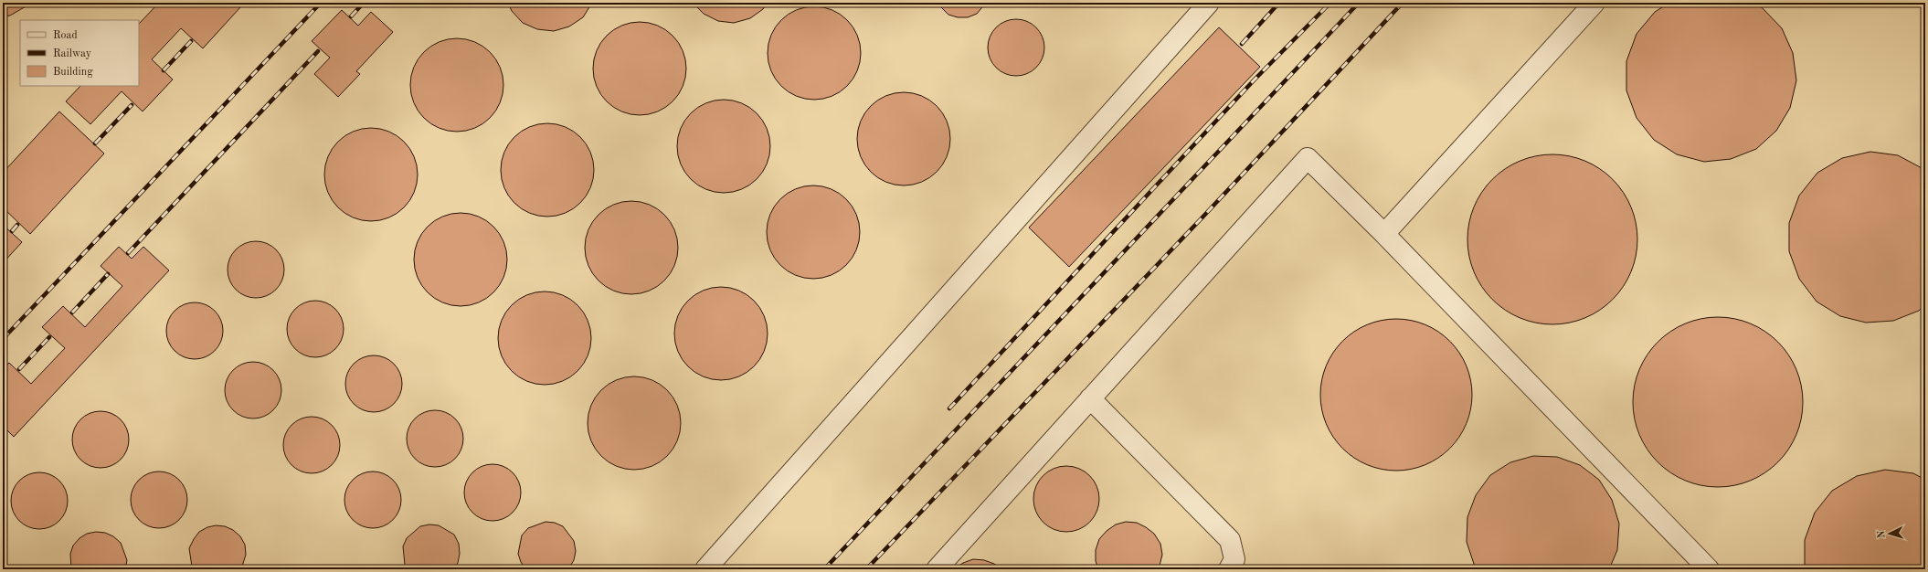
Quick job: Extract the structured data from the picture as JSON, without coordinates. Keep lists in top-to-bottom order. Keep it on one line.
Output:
{"legend":["Road","Railway","Building"],"north":"left"}
